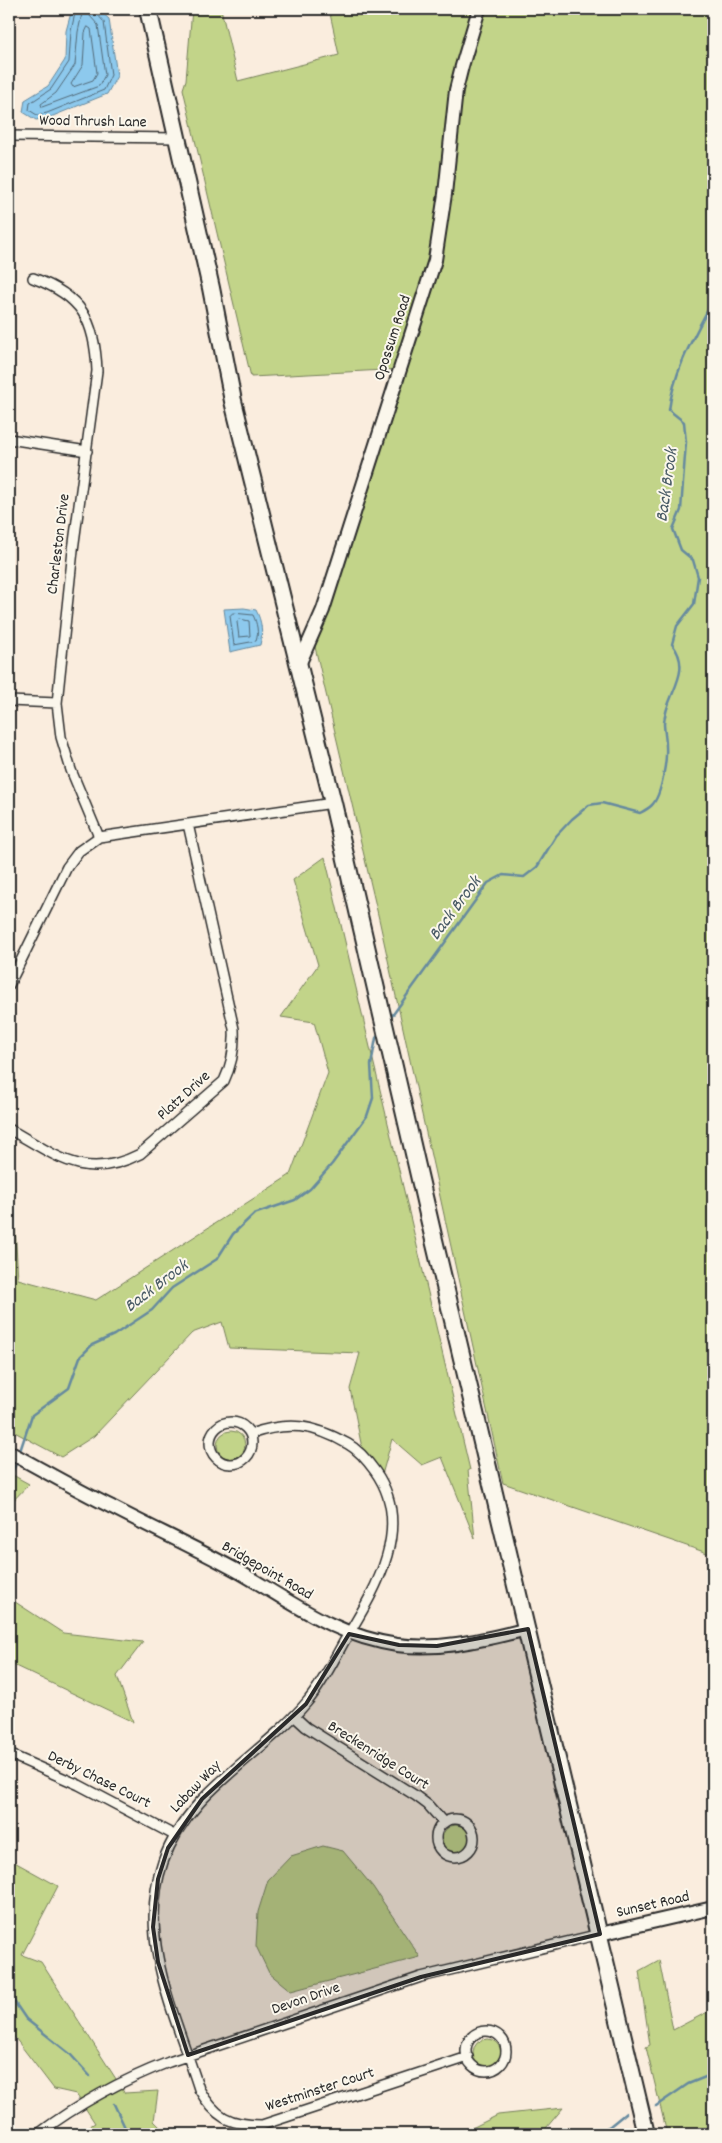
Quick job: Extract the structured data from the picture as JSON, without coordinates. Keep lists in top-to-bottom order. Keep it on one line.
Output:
{"streets":{"street":["Wood Thrush Lane","Opossum Road","Charleston Drive","Platz Drive","Bridgepoint Road","Breckenridge Court","Derby Chase Court","Labaw Way","Sunset Road","Devon Drive","Westminster Court"]},"crossings":[["Bridgepoint Road","Labaw Way"],["Breckenridge Court","Labaw Way"],["Derby Chase Court","Labaw Way"],["Labaw Way","Devon Drive"],["Labaw Way","Westminster Court"],["Sunset Road","Devon Drive"],["Devon Drive","Westminster Court"]],"water":["Back Brook"]}
